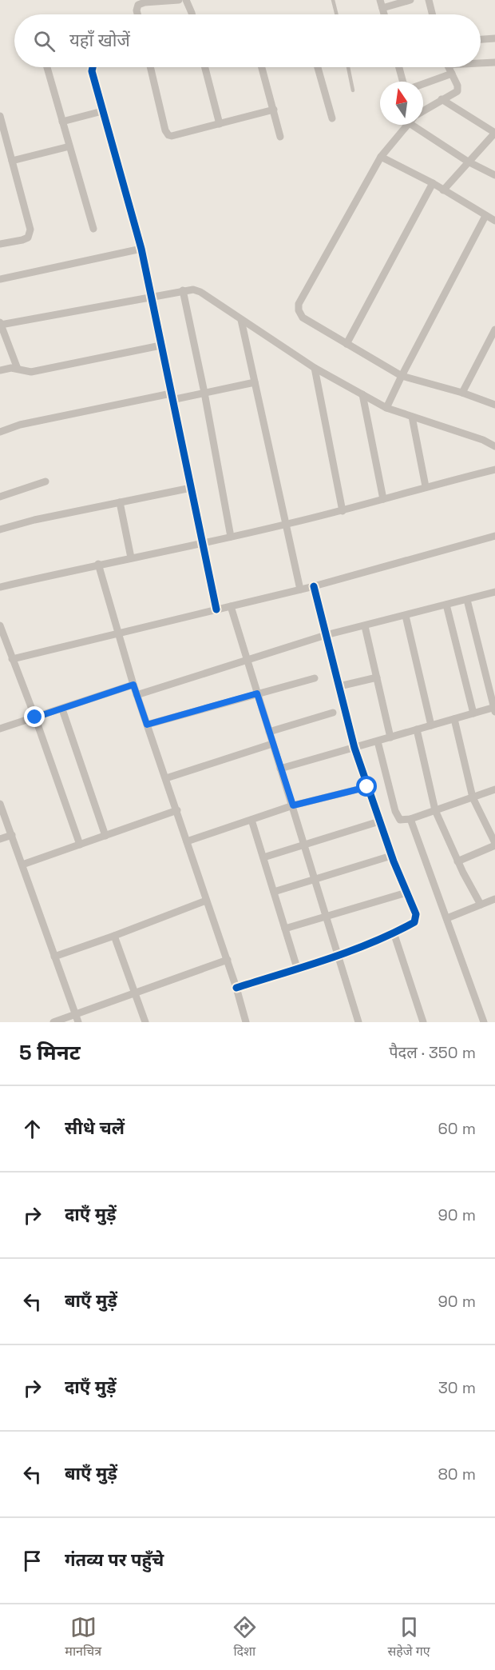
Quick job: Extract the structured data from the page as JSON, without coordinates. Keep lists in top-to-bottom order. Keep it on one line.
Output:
{"north":"top","page":{"search":"यहाँ खोजें","heading":["5 मिनट","पैदल · 350 m"],"list":[["सीधे चलें","60 m"],["दाएँ मुड़ें","90 m"],["बाएँ मुड़ें","90 m"],["दाएँ मुड़ें","30 m"],["बाएँ मुड़ें","80 m"],"गंतव्य पर पहुँचे"],"nav":["मानचित्र","दिशा","सहेजे गए"]}}
